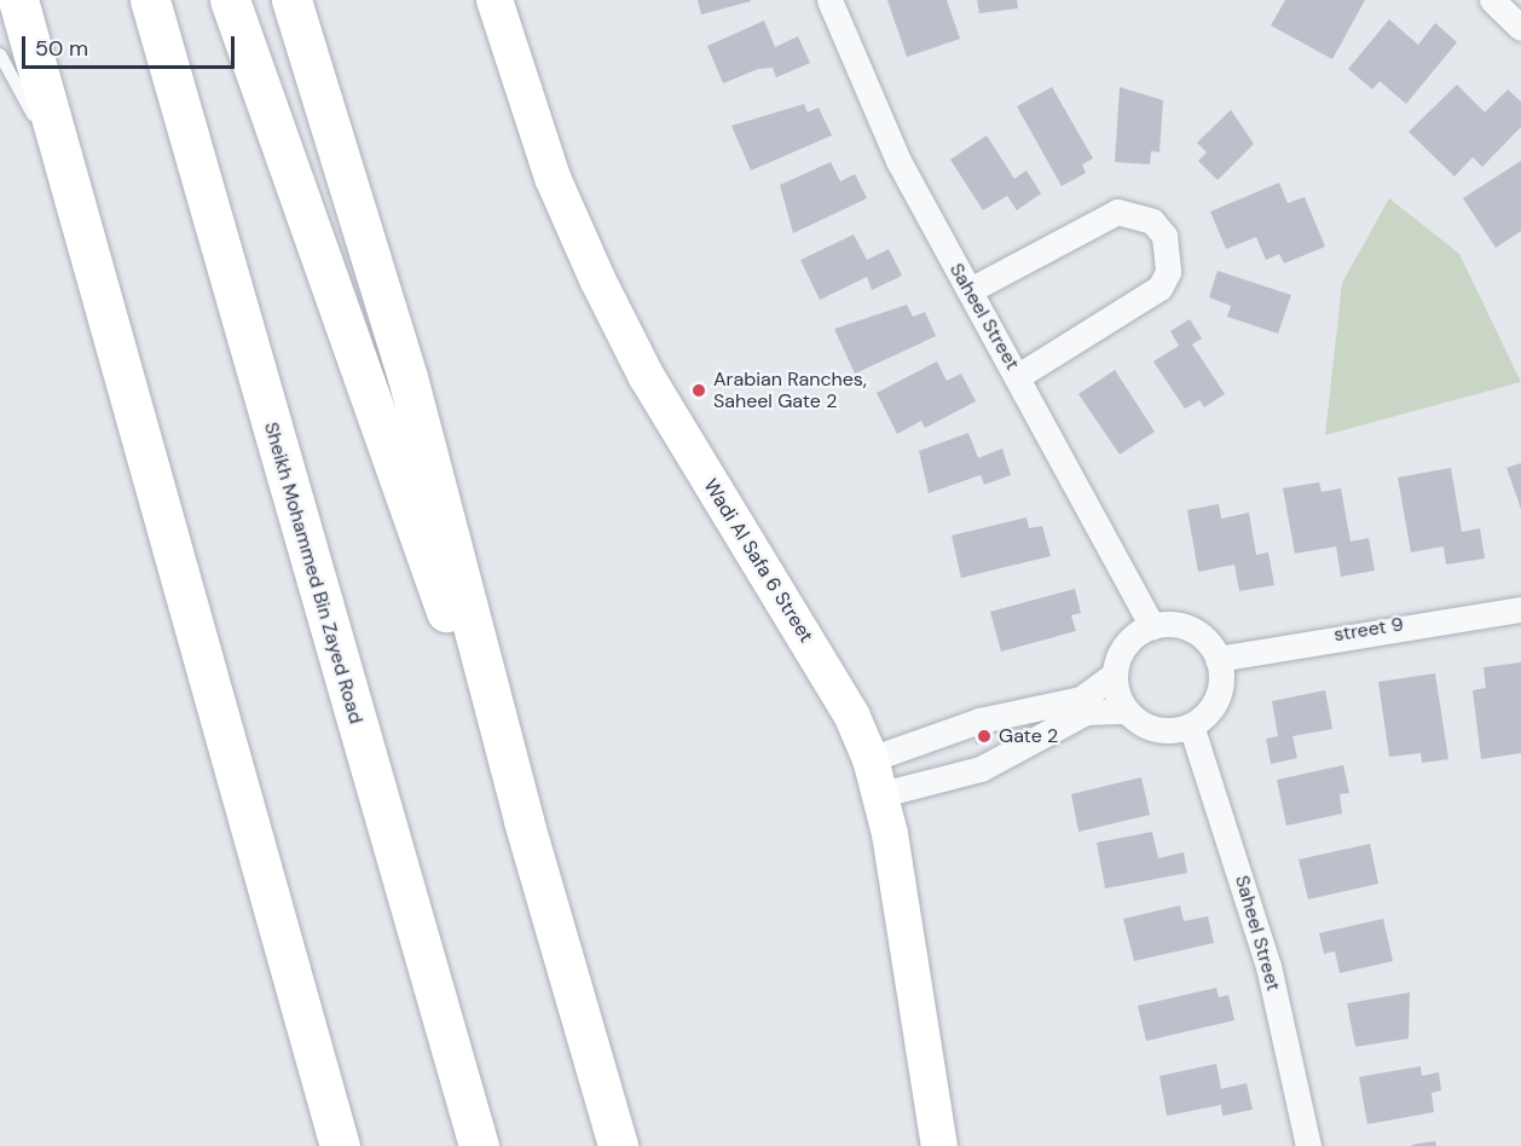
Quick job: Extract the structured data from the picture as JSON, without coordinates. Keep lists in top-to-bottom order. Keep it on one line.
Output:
{"streets":{"highway":["Sheikh Mohammed Bin Zayed Road"],"street":["Saheel Street","Wadi Al Safa 6 Street","street 9"]},"crossings":[["Saheel Street","street 9"]],"places":["Arabian Ranches, Saheel Gate 2","Gate 2"],"scale_bar":"50 m"}
